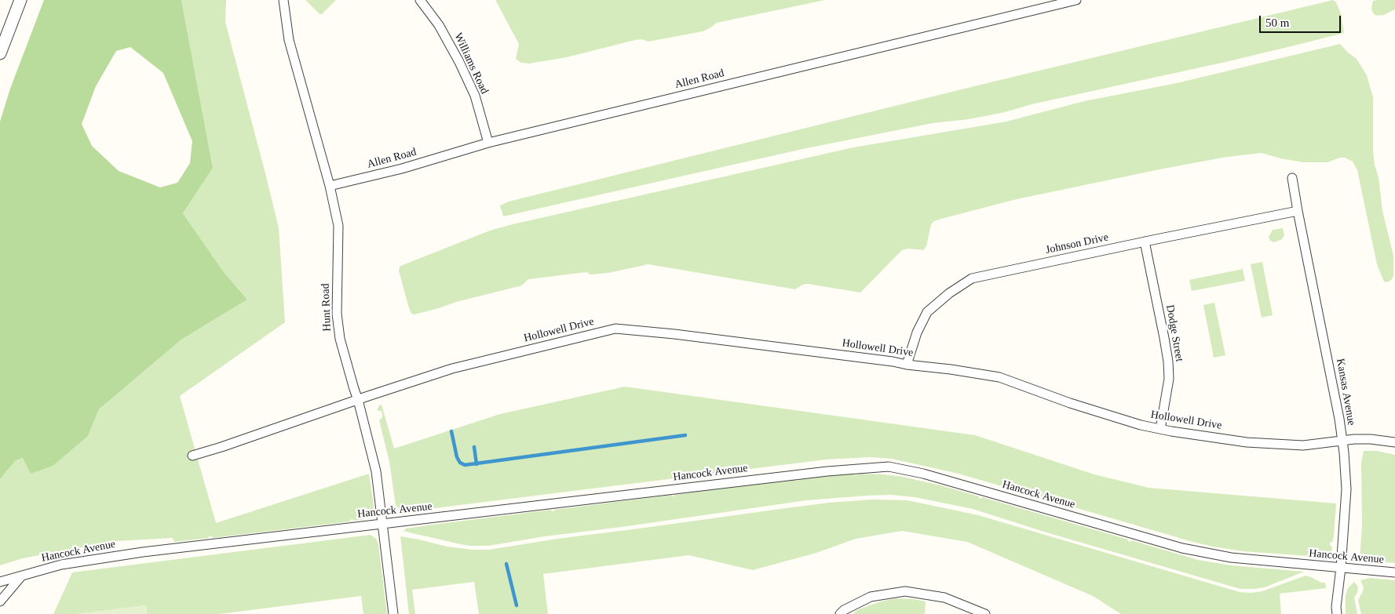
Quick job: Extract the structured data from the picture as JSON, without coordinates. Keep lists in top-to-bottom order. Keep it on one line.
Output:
{"streets":{"street":["Williams Road","Allen Road","Johnson Drive","Hunt Road","Hollowell Drive","Dodge Street","Kansas Avenue","Hancock Avenue"]},"crossings":[["Williams Road","Allen Road"],["Allen Road","Hunt Road"],["Johnson Drive","Hollowell Drive"],["Johnson Drive","Dodge Street"],["Johnson Drive","Kansas Avenue"],["Hunt Road","Hollowell Drive"],["Hunt Road","Hancock Avenue"],["Hollowell Drive","Dodge Street"],["Hollowell Drive","Kansas Avenue"],["Kansas Avenue","Hancock Avenue"]],"scale_bar":"50 m"}
